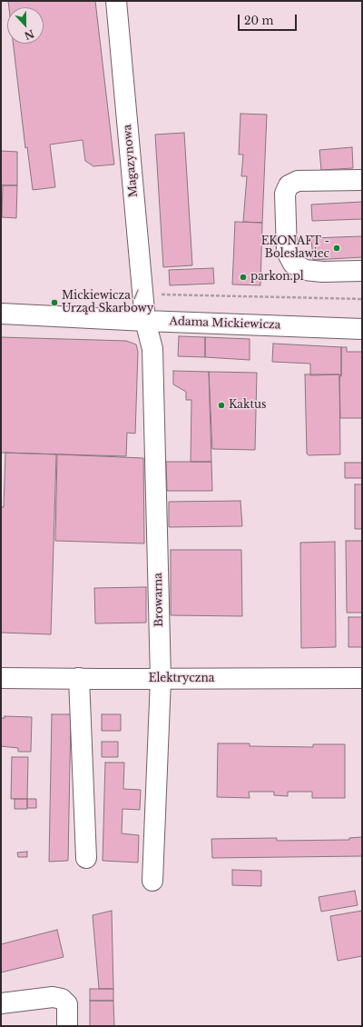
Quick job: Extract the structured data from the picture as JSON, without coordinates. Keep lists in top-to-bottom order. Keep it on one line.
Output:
{"streets":{"street":["Magazynowa","Adama Mickiewicza","Browarna","Elektryczna"]},"crossings":[["Magazynowa","Adama Mickiewicza"],["Magazynowa","Browarna"],["Adama Mickiewicza","Browarna"],["Browarna","Elektryczna"]],"places":["EKONAFT - Bolesławiec","parkon.pl","Mickiewicza / Urząd Skarbowy","Kaktus"],"scale_bar":"20 m","north":"bottom"}
